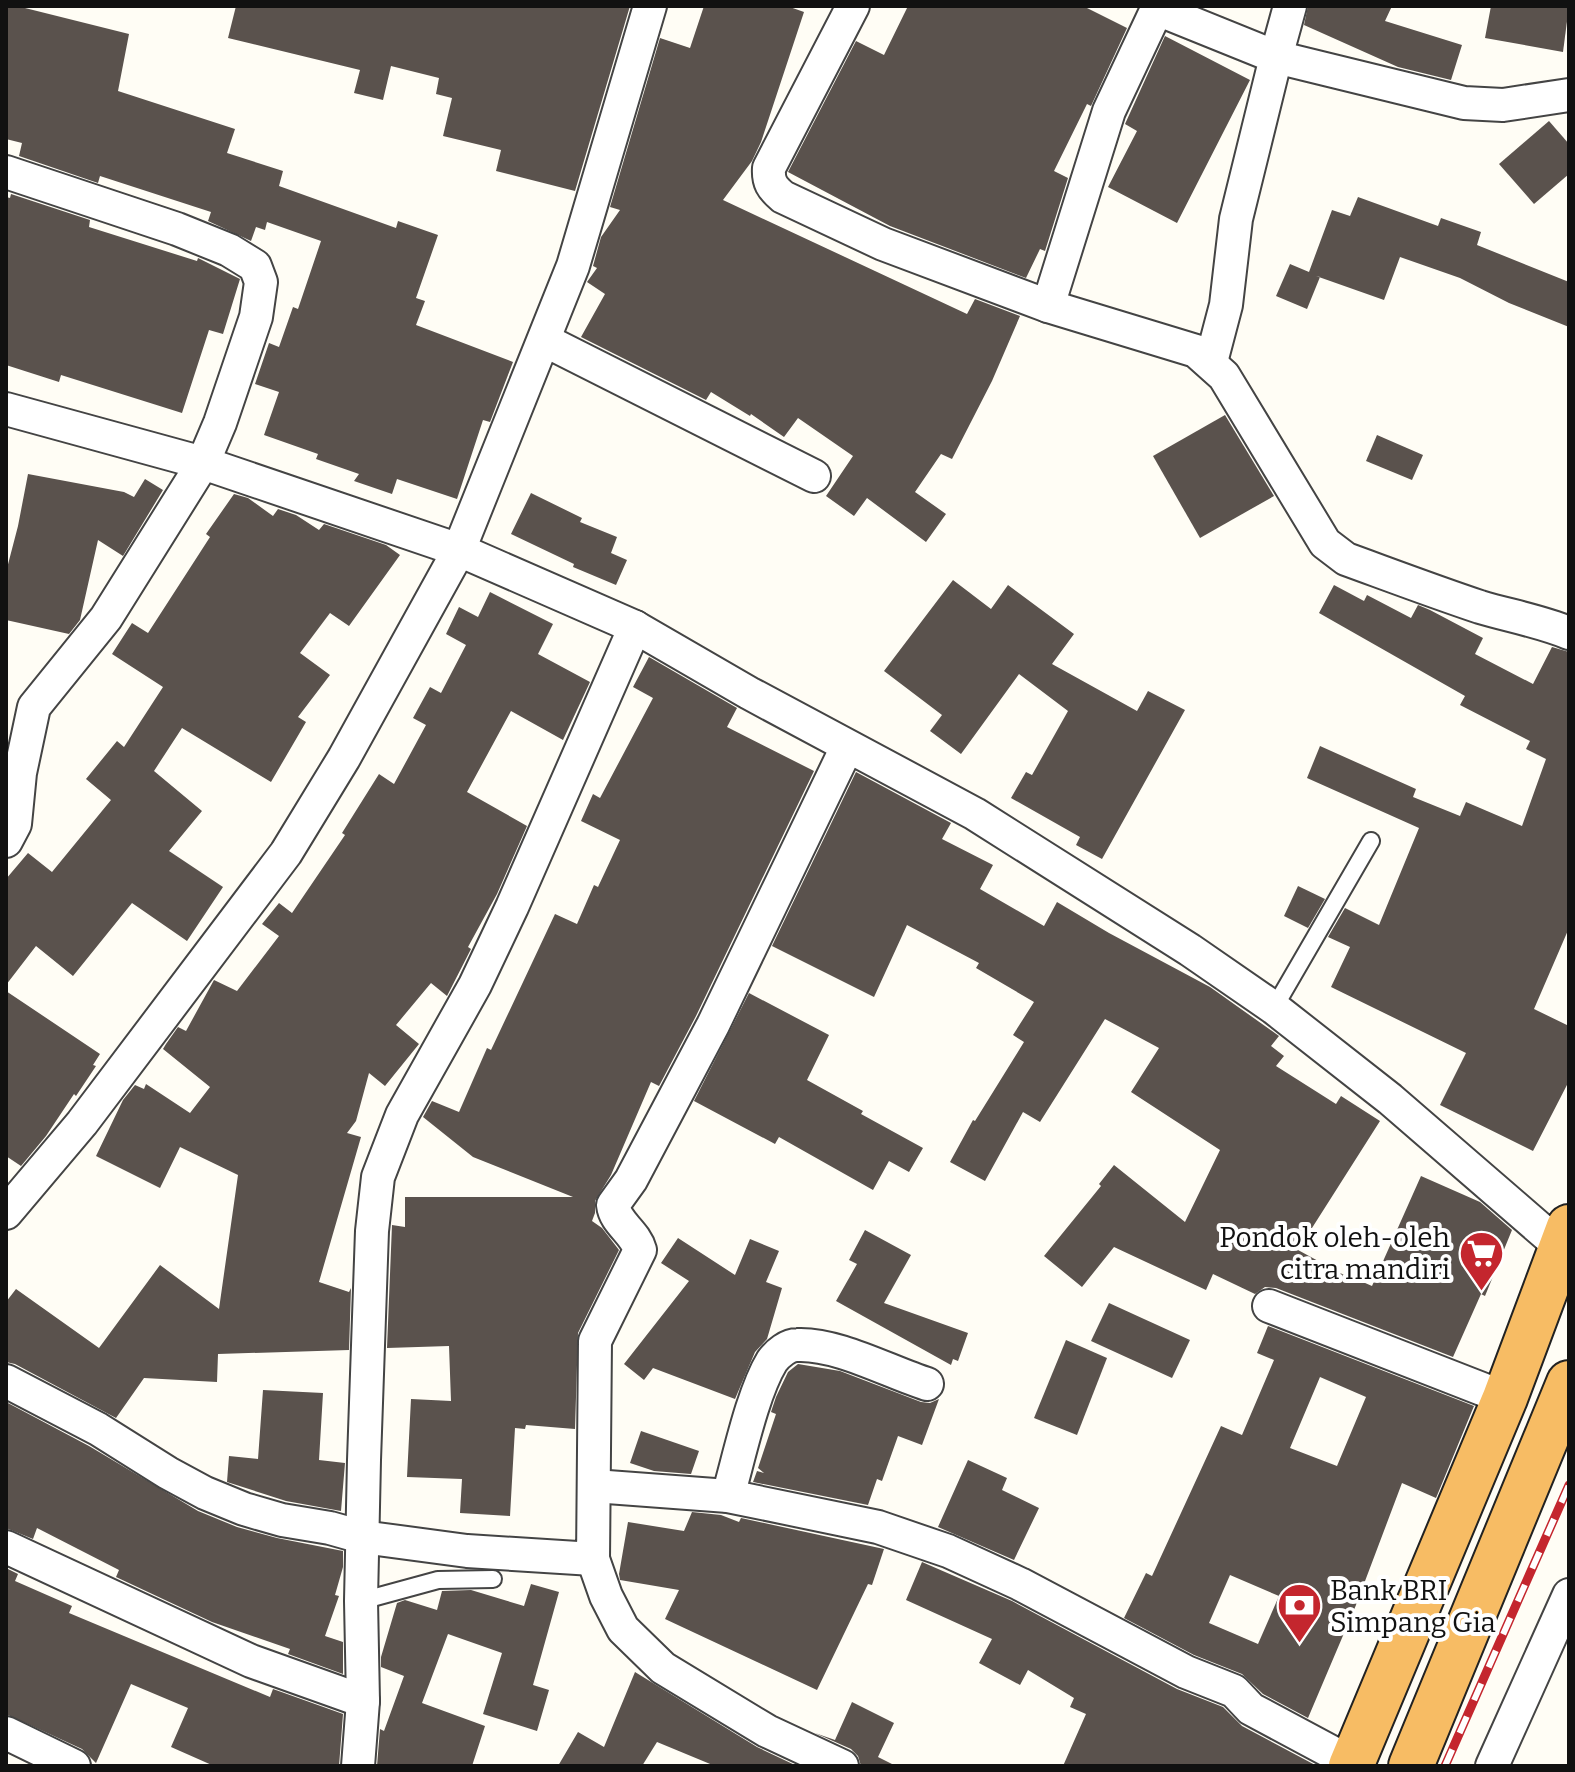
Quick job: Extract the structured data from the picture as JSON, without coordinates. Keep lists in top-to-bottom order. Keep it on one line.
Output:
{"places":{"supermarket":["Pondok oleh-oleh citra mandiri"],"bank":["Bank BRI Simpang Gia"]}}
